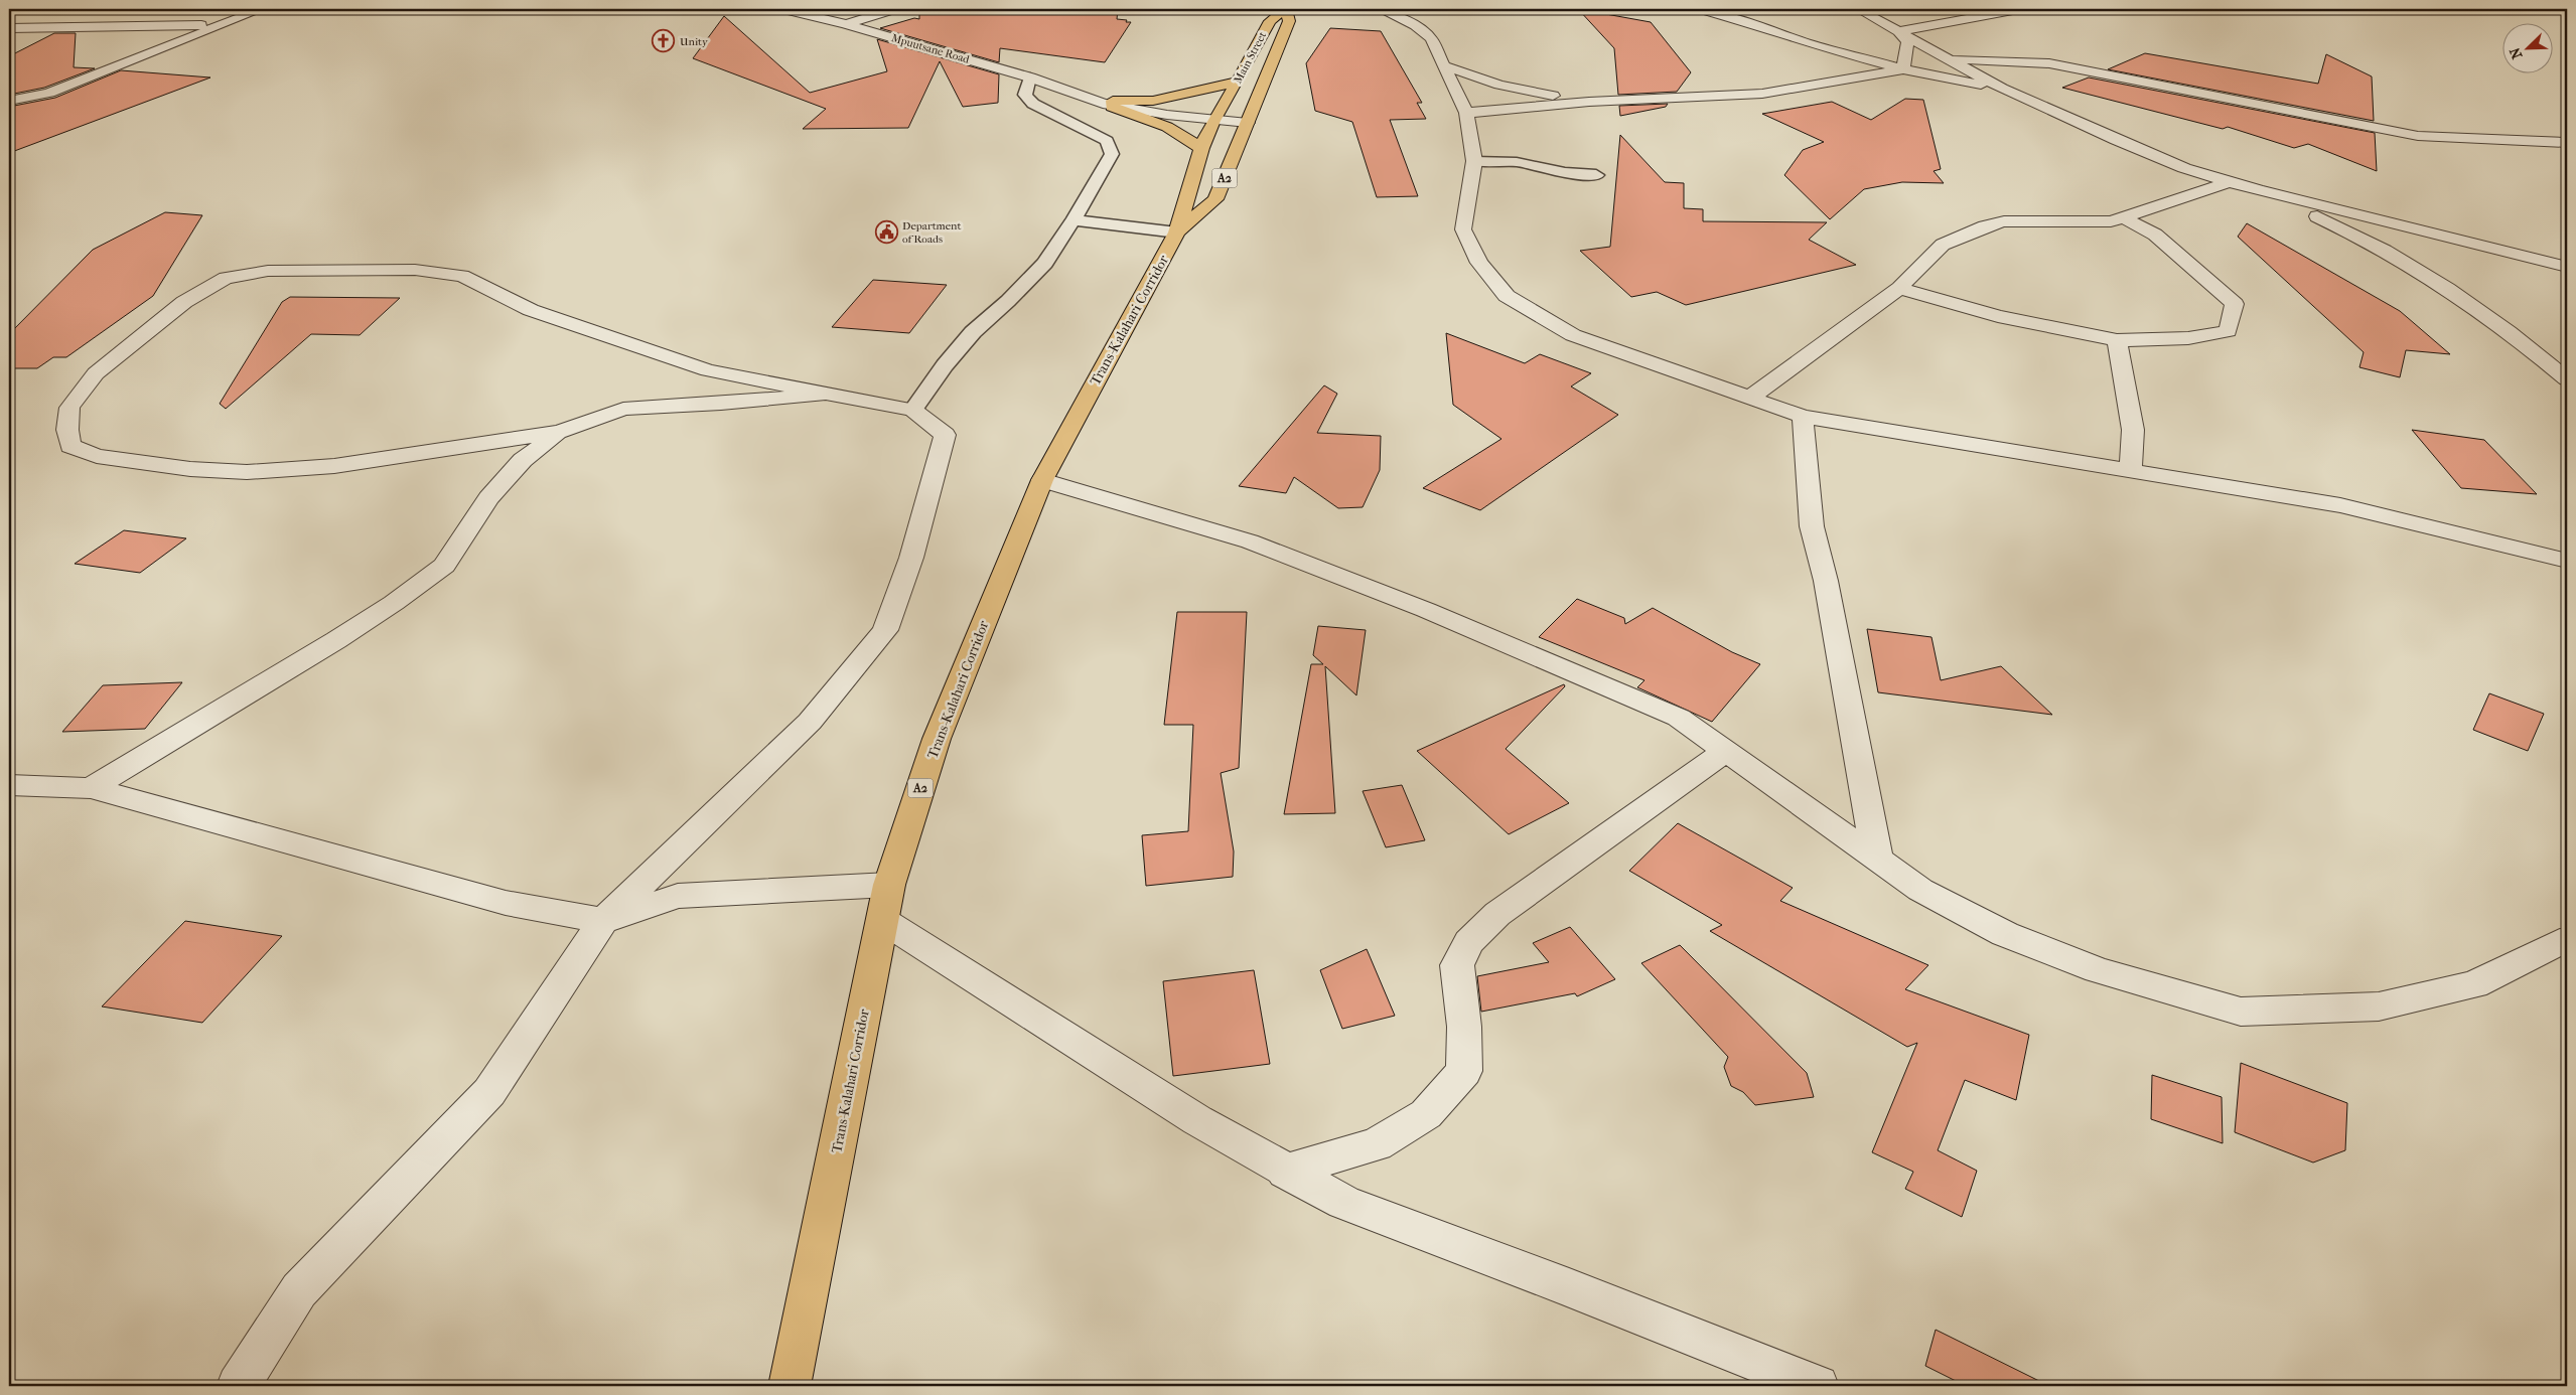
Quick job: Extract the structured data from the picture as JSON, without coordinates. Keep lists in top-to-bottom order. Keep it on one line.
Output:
{"streets":{"highway":["Main Street","A2","Trans-Kalahari Corridor"],"street":["Mpuutsane Road"]},"crossings":[["Mpuutsane Road","Main Street"],["Mpuutsane Road","Trans-Kalahari Corridor"],["Main Street","Trans-Kalahari Corridor"]],"places":{"church":["Unity"],"public building":["Department of Roads"]},"north":"bottom left"}
